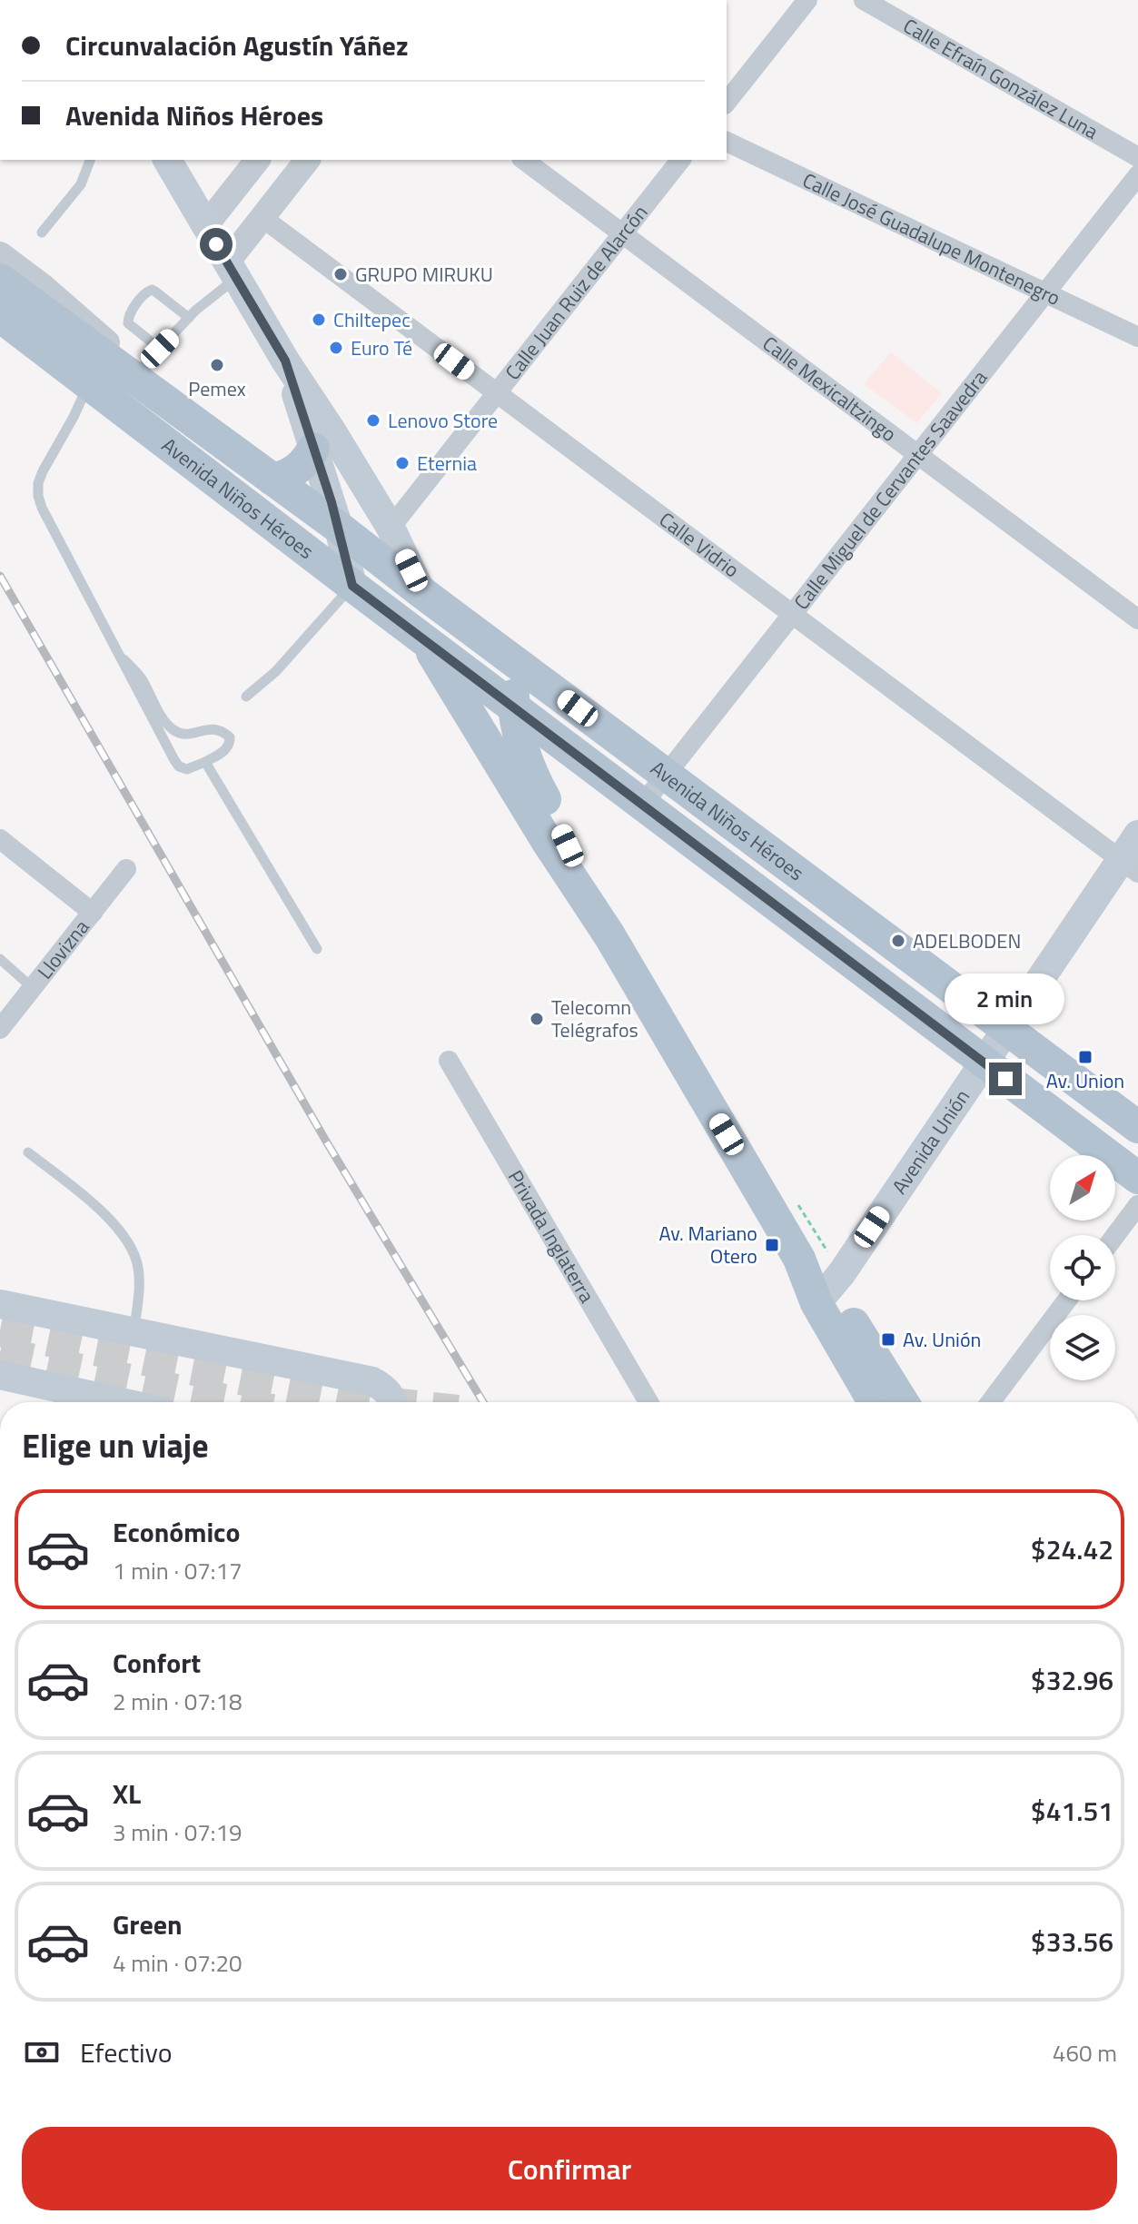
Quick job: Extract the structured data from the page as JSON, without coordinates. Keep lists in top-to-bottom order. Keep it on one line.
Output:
{"streets":{"main road":["Avenida Niños Héroes","Avenida Unión"],"street":["Calle Efraín González Luna","Calle José Guadalupe Montenegro","Calle Juan Ruiz de Alarcón","Calle Mexicaltzingo","Calle Miguel de Cervantes Saavedra","Calle Vidrio","Llovizna","Privada Inglaterra"]},"crossings":[["Calle José Guadalupe Montenegro","Calle Miguel de Cervantes Saavedra"],["Calle Juan Ruiz de Alarcón","Calle Mexicaltzingo"],["Calle Juan Ruiz de Alarcón","Calle Vidrio"],["Calle Mexicaltzingo","Calle Miguel de Cervantes Saavedra"],["Calle Miguel de Cervantes Saavedra","Avenida Niños Héroes"],["Calle Miguel de Cervantes Saavedra","Calle Vidrio"],["Avenida Niños Héroes","Avenida Unión"],["Calle Vidrio","Avenida Unión"]],"places":{"other":["GRUPO MIRUKU","Chiltepec","Euro Té","Pemex","Lenovo Store","Eternia","ADELBODEN","Telecomn Telégrafos"],"transit":["Av. Union","Av. Mariano Otero","Av. Unión"]},"north":"top right","page":{"banner":["Circunvalación Agustín Yáñez","Avenida Niños Héroes"],"bubble":"2 min","heading":"Elige un viaje","list":[{"name":"Económico","note":"1 min · 07:17","value":"$24.42"},{"name":"Confort","note":"2 min · 07:18","value":"$32.96"},{"name":"XL","note":"3 min · 07:19","value":"$41.51"},{"name":"Green","note":"4 min · 07:20","value":"$33.56"}],"pay":["Efectivo","460 m"],"buttons":"Confirmar"}}
